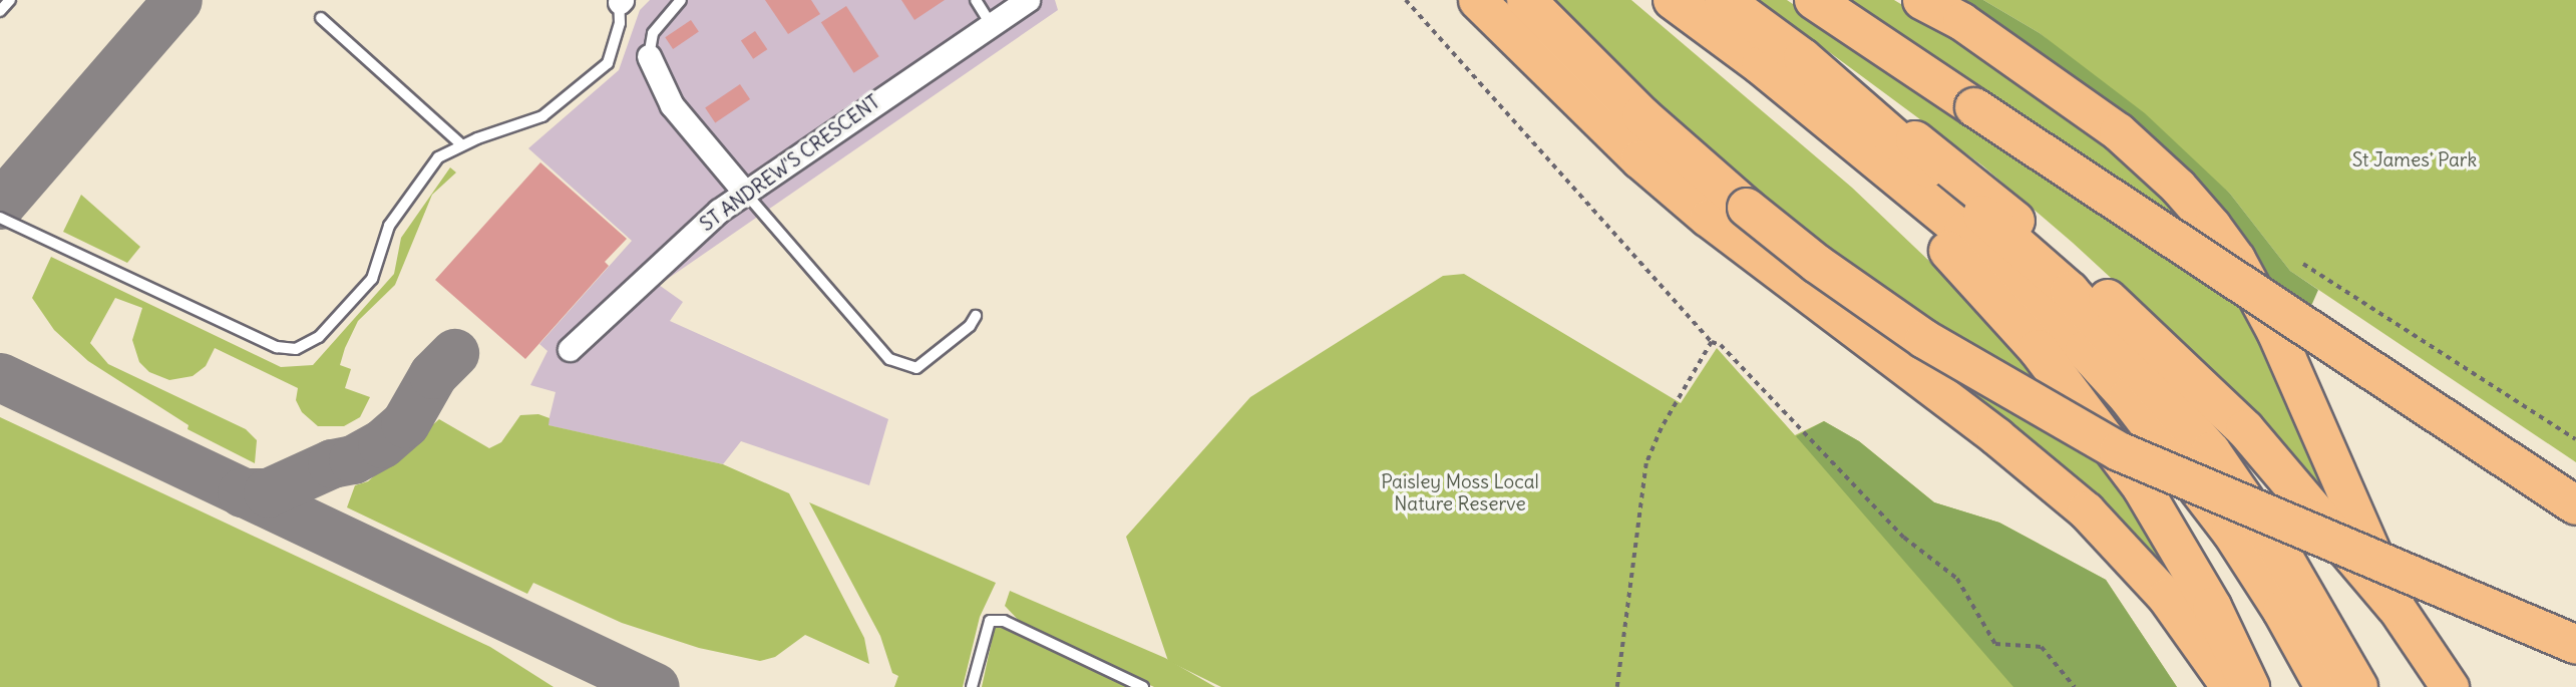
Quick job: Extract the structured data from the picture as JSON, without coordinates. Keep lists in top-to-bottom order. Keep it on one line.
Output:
{"streets":{"street":["ST ANDREW'S CRESCENT"]},"parks":["St James' Park","Paisley Moss Local Nature Reserve"]}
